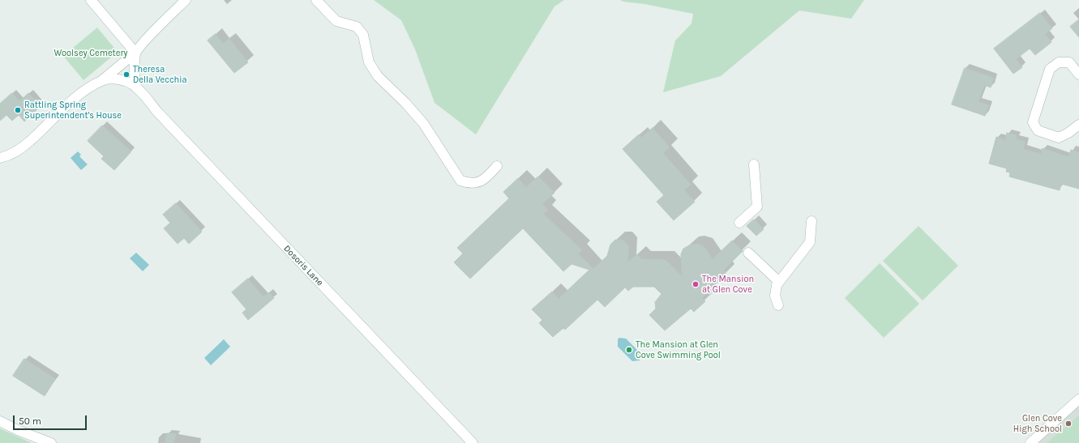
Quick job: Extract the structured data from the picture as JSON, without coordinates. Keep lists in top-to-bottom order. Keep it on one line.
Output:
{"streets":{"street":["Dosoris Lane"]},"parks":["Woolsey Cemetery"],"places":["Theresa Della Vecchia","Rattling Spring Superintendent's House","The Mansion at Glen Cove","The Mansion at Glen Cove Swimming Pool","Glen Cove High School"],"scale_bar":"50 m"}
